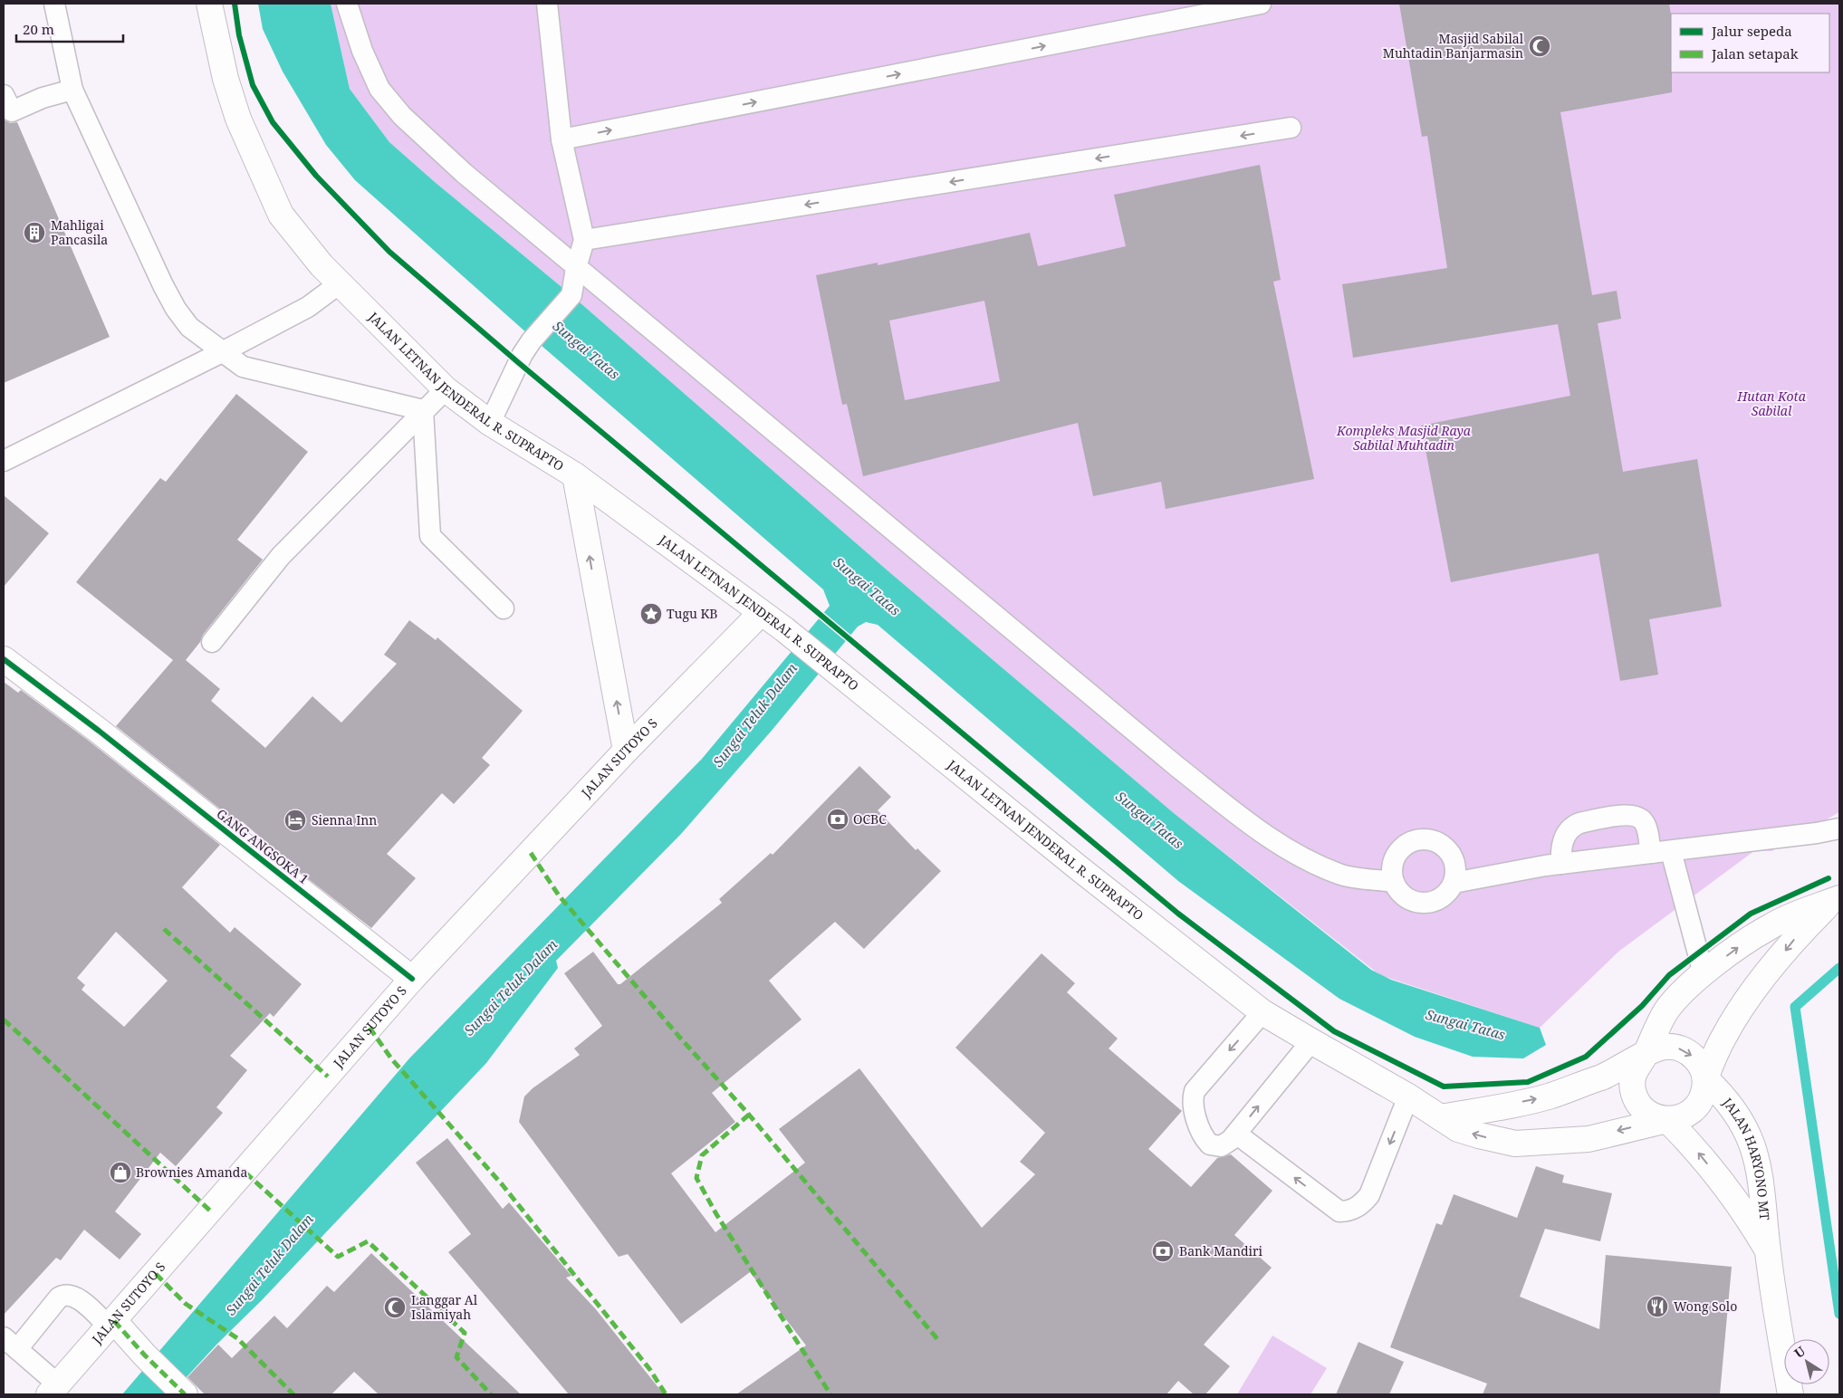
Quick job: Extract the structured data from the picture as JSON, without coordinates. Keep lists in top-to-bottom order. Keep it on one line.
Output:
{"streets":{"main road":["JALAN LETNAN JENDERAL R. SUPRAPTO","JALAN SUTOYO S","GANG ANGSOKA 1","JALAN HARYONO MT"]},"crossings":[["JALAN LETNAN JENDERAL R. SUPRAPTO","JALAN SUTOYO S"],["JALAN LETNAN JENDERAL R. SUPRAPTO","JALAN HARYONO MT"],["JALAN SUTOYO S","GANG ANGSOKA 1"]],"water":["Sungai Tatas","Sungai Teluk Dalam"],"parks":["Hutan Kota Sabilal","Kompleks Masjid Raya Sabilal Muhtadin"],"places":{"mosque":["Masjid Sabilal Muhtadin Banjarmasin","Langgar Al Islamiyah"],"building":["Mahligai Pancasila"],"place":["Tugu KB"],"bank":["OCBC","Bank Mandiri"],"hotel":["Sienna Inn"],"shop":["Brownies Amanda"],"restaurant":["Wong Solo"]},"legend":["Jalur sepeda","Jalan setapak"],"scale_bar":"20 m","north":"top left"}
